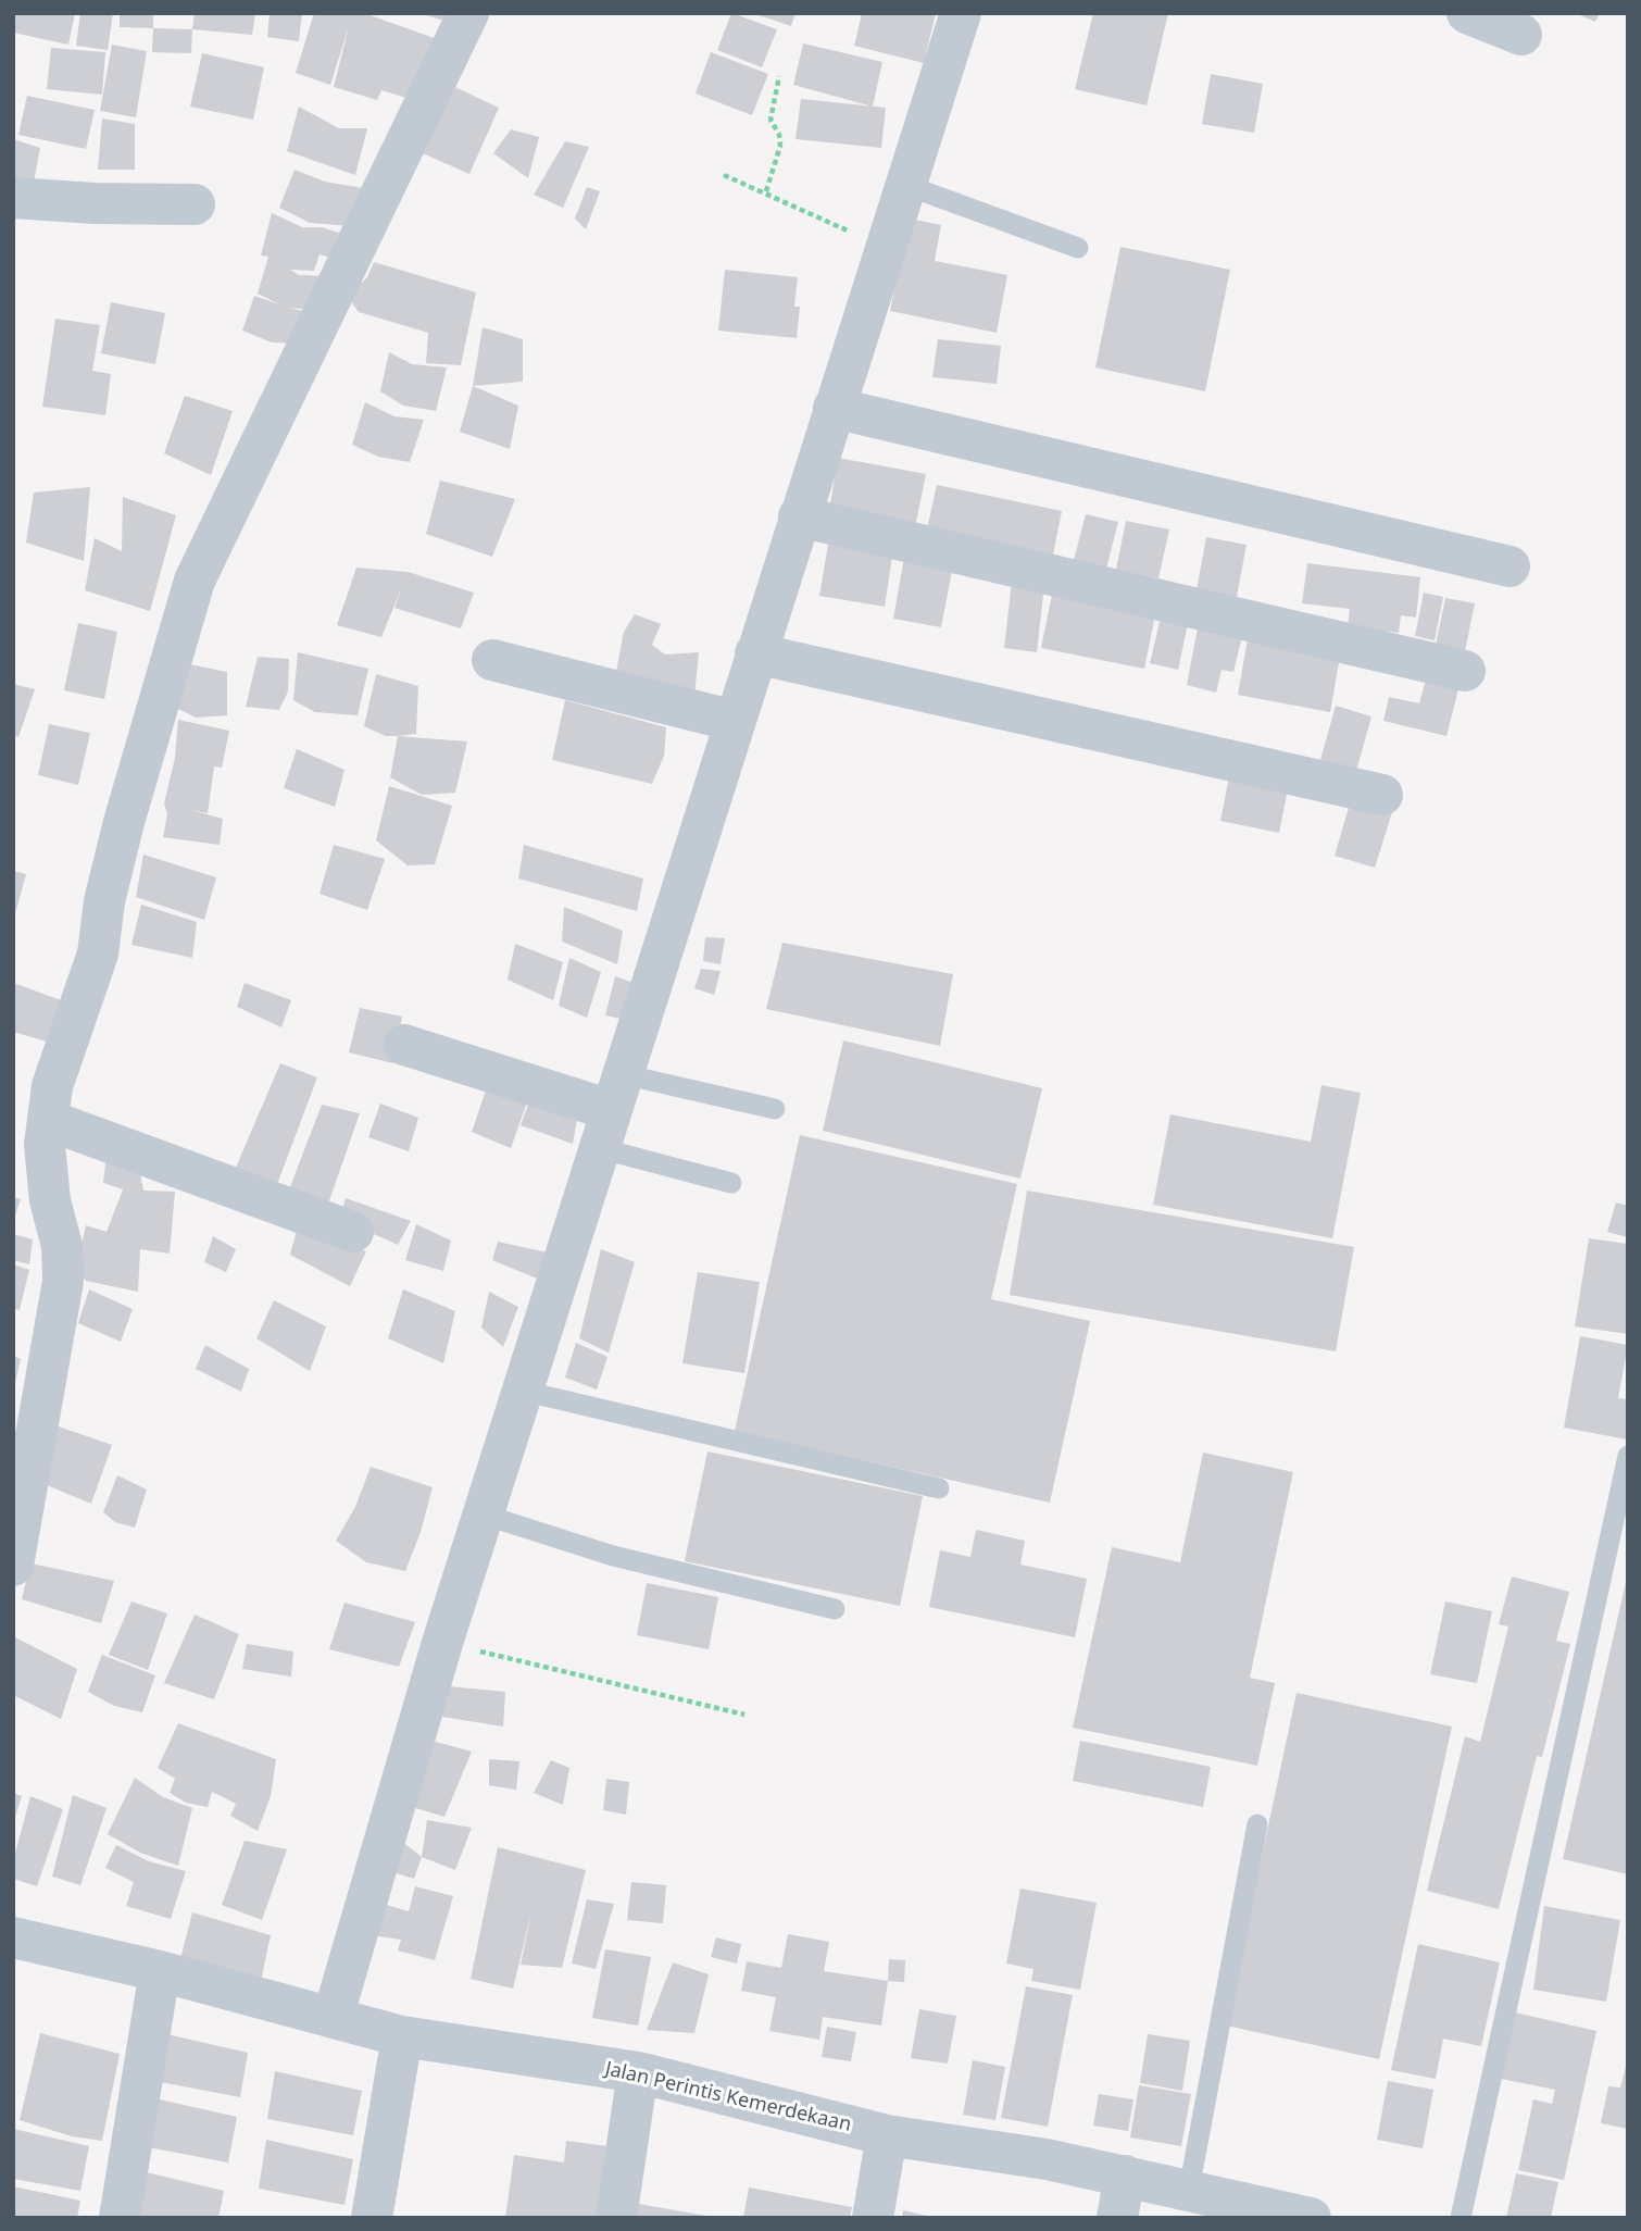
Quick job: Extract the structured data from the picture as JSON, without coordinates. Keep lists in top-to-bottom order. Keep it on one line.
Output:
{"streets":{"street":["Jalan Perintis Kemerdekaan"]}}
